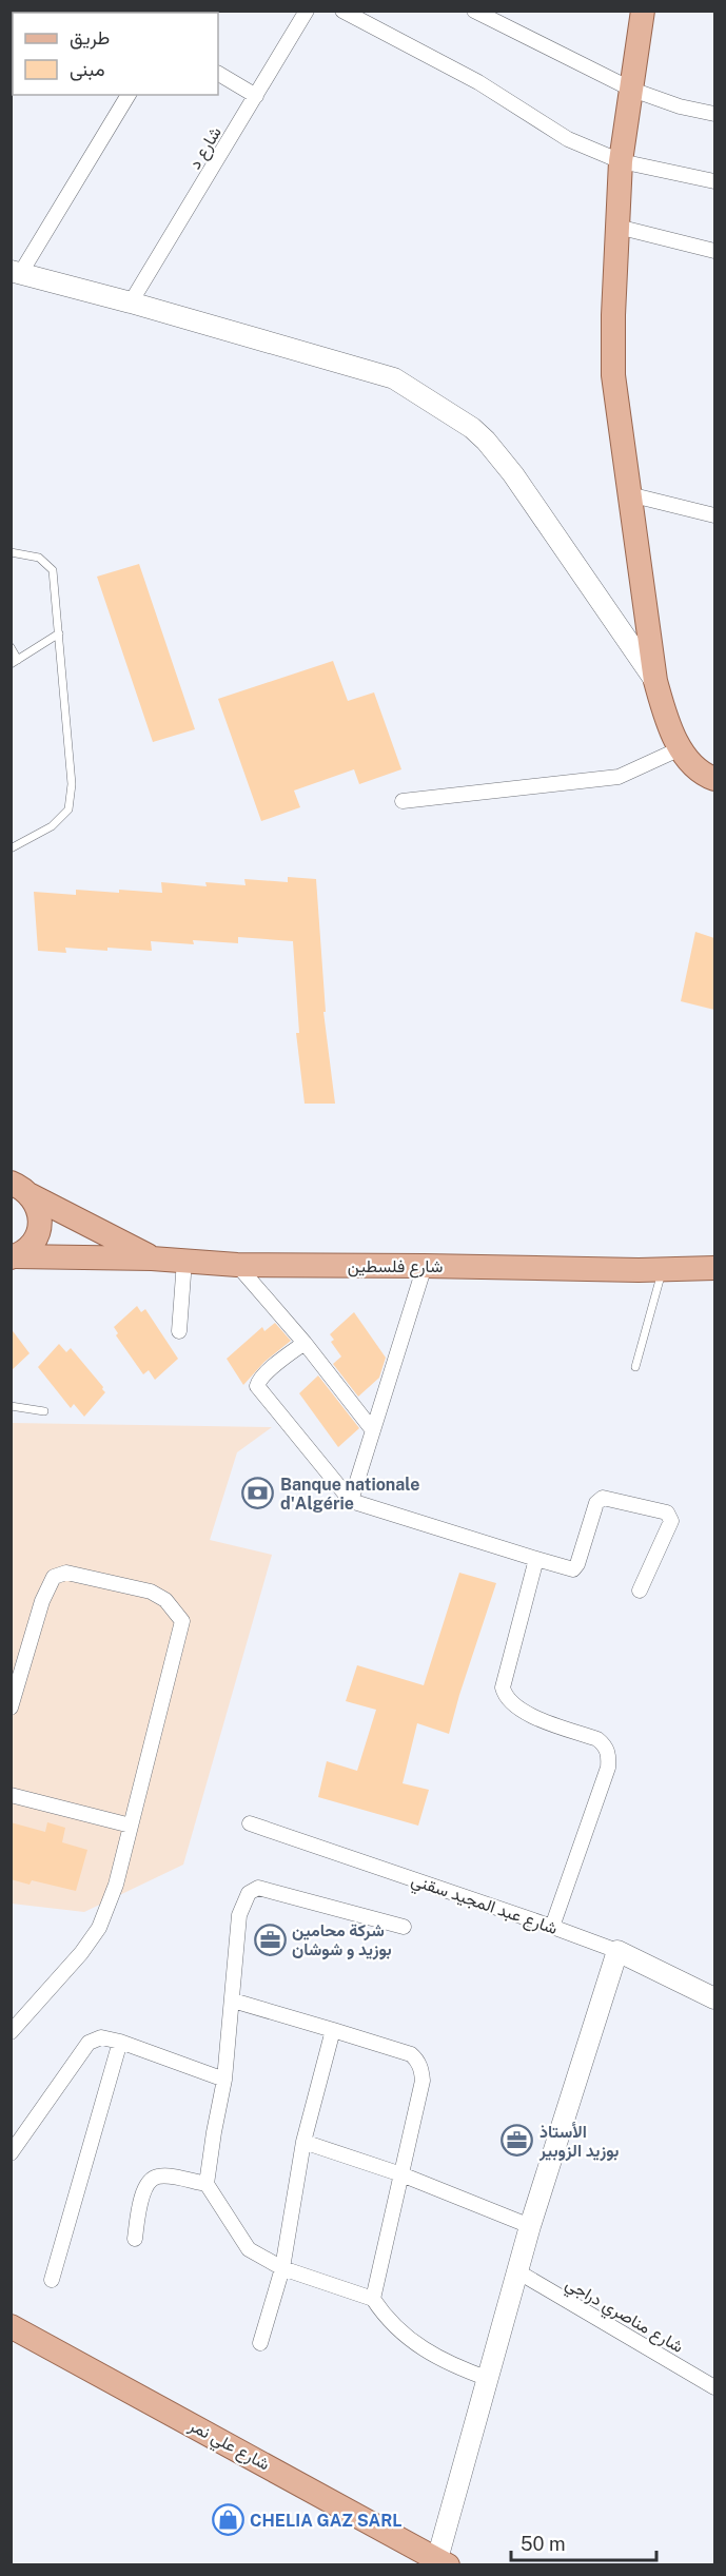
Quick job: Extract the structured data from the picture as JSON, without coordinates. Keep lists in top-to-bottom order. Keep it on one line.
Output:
{"streets":{"main road":["شارع فلسطين","شارع علي نمر"],"street":["شارع د","شارع عبد المجيد سقني","شارع مناصري دراجي"]},"places":{"bank":["Banque nationale d'Algérie"],"office":["شركة محامين بوزيد و شوشان","الأستاذ بوزيد الزوبير"],"shop":["CHELIA GAZ SARL"]},"legend":["طريق","مبنى"],"scale_bar":"50 m"}
